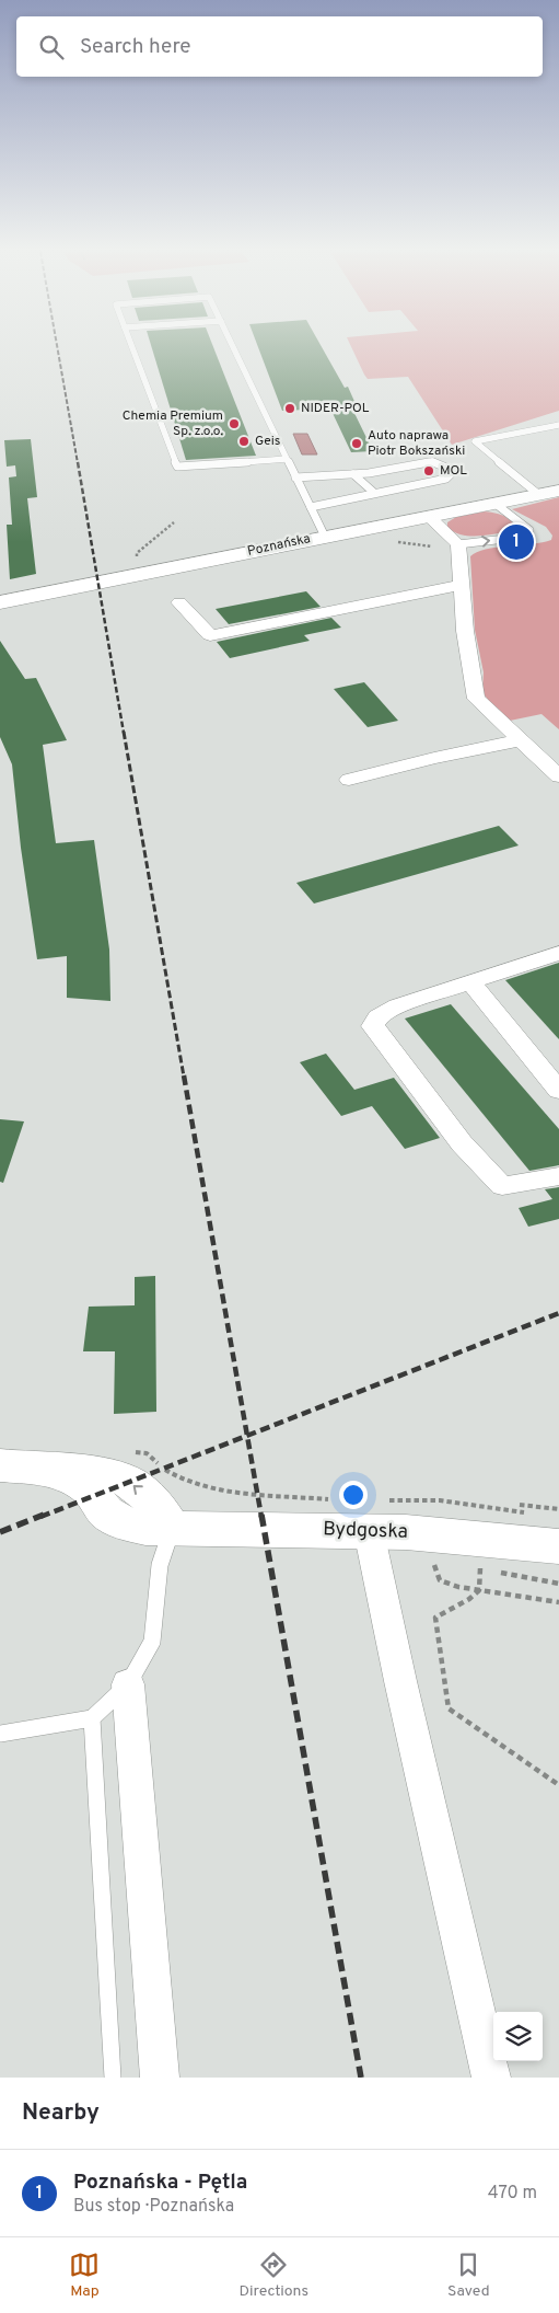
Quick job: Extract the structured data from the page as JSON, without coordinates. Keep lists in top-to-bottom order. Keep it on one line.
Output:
{"streets":{"main road":["Poznańska","Bydgoska"]},"places":["NIDER-POL","Chemia Premium Sp. z.o.o.","Geis","Auto naprawa Piotr Bokszański","MOL"],"page":{"search":"Search here","pins":"1","heading":"Nearby","list":[{"mark":"1","name":"Poznańska - Pętla","note":"Bus stop · Poznańska","value":"470 m"}],"nav":["Map","Directions","Saved"]}}
